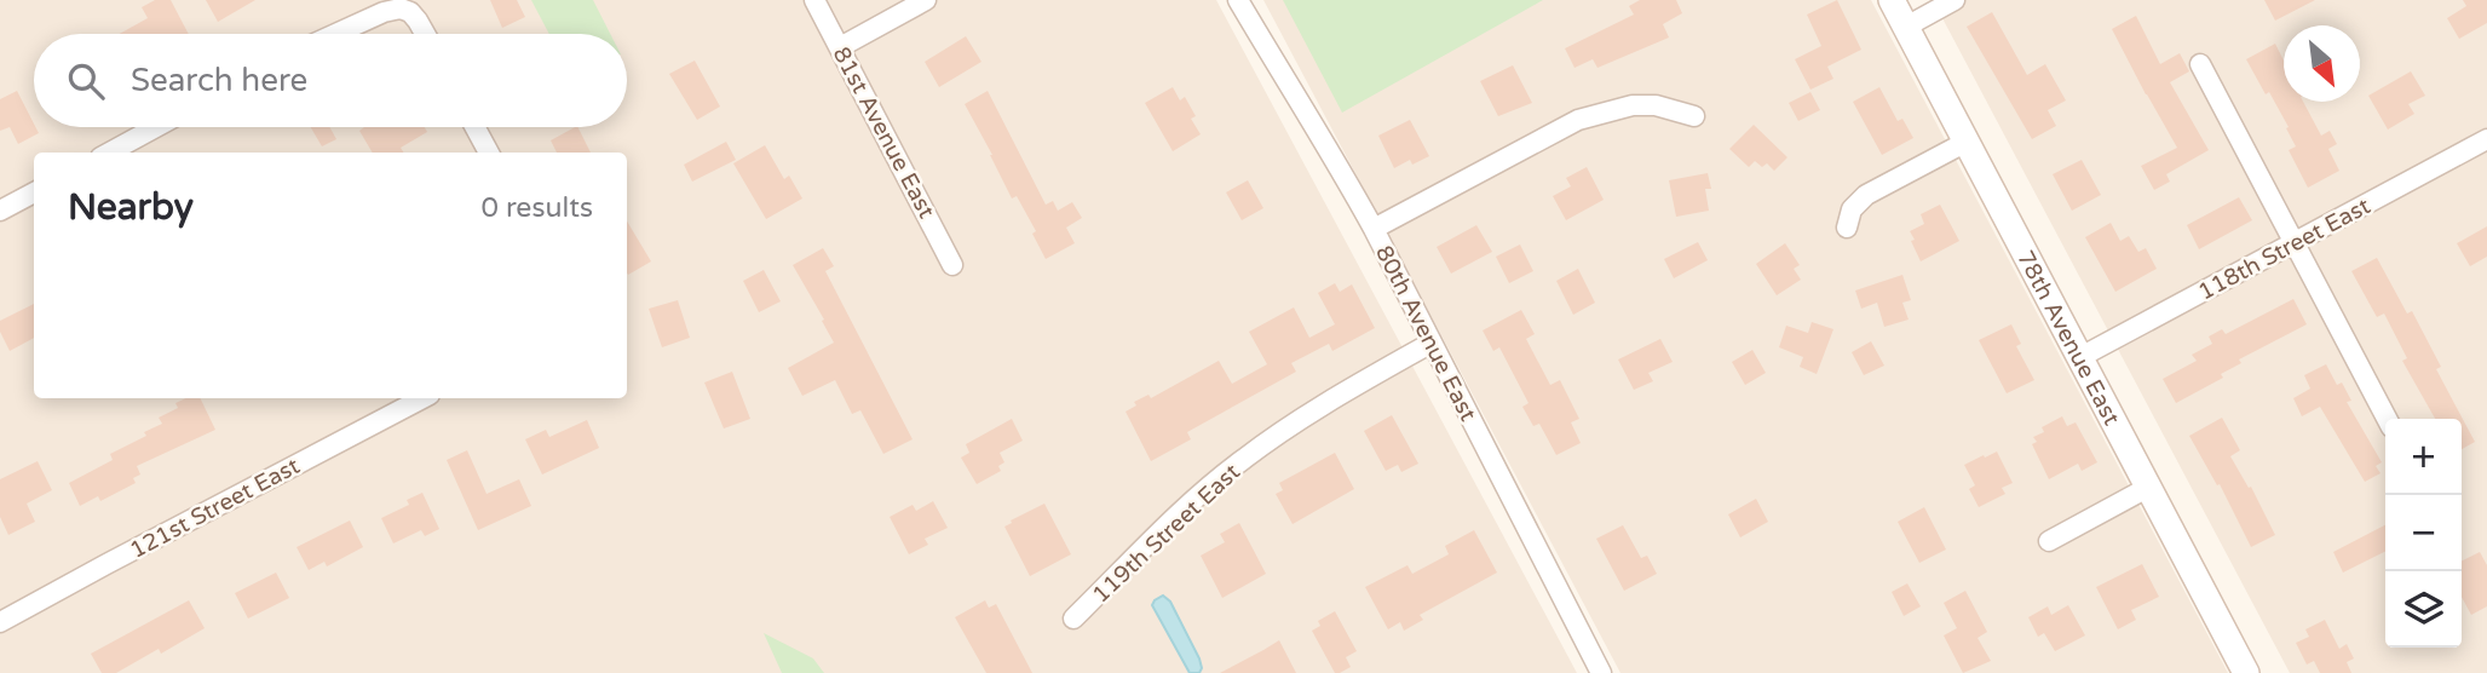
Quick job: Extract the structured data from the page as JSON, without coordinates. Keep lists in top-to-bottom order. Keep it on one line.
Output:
{"streets":{"street":["81st Avenue East","118th Street East","80th Avenue East","78th Avenue East","121st Street East","119th Street East"]},"crossings":[["118th Street East","78th Avenue East"],["80th Avenue East","119th Street East"]],"north":"bottom right","page":{"search":"Search here","heading":["Nearby","0 results"],"map_buttons":["+","−"]}}
